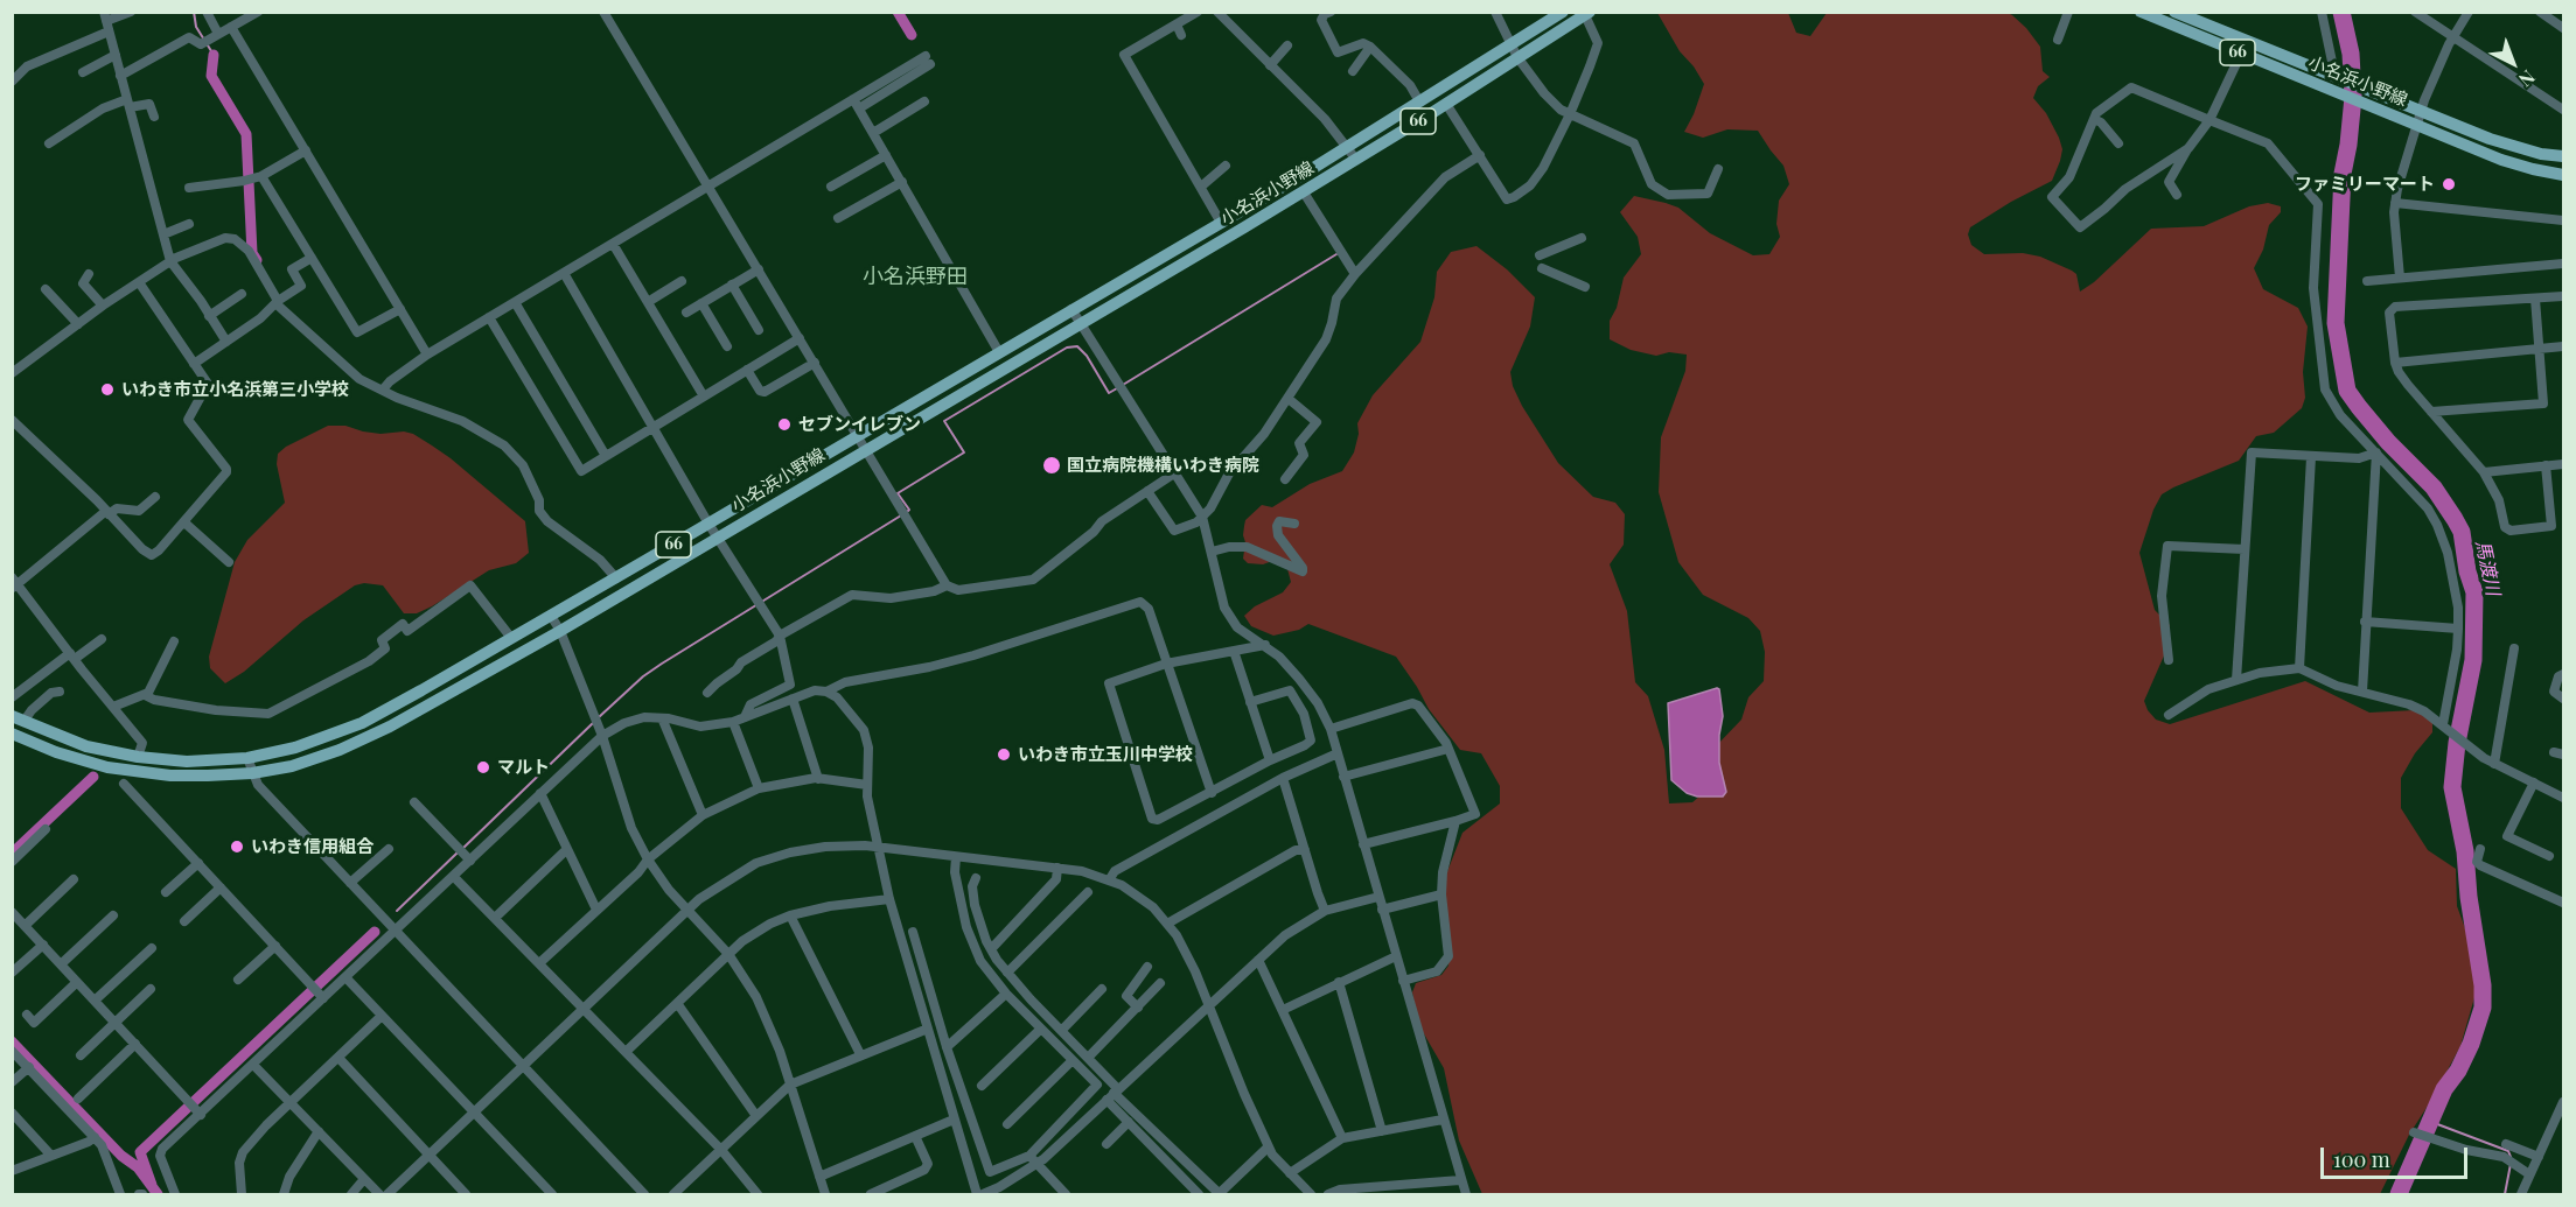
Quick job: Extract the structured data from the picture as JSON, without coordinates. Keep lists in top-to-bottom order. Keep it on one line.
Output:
{"streets":{"main road":["66","小名浜小野線"]},"districts":["小名浜野田"],"water":["馬渡川"],"places":["ファミリーマート","いわき市立小名浜第三小学校","セブンイレブン","国立病院機構いわき病院","いわき市立玉川中学校","マルト","いわき信用組合"],"scale_bar":"100 m","north":"bottom right"}
